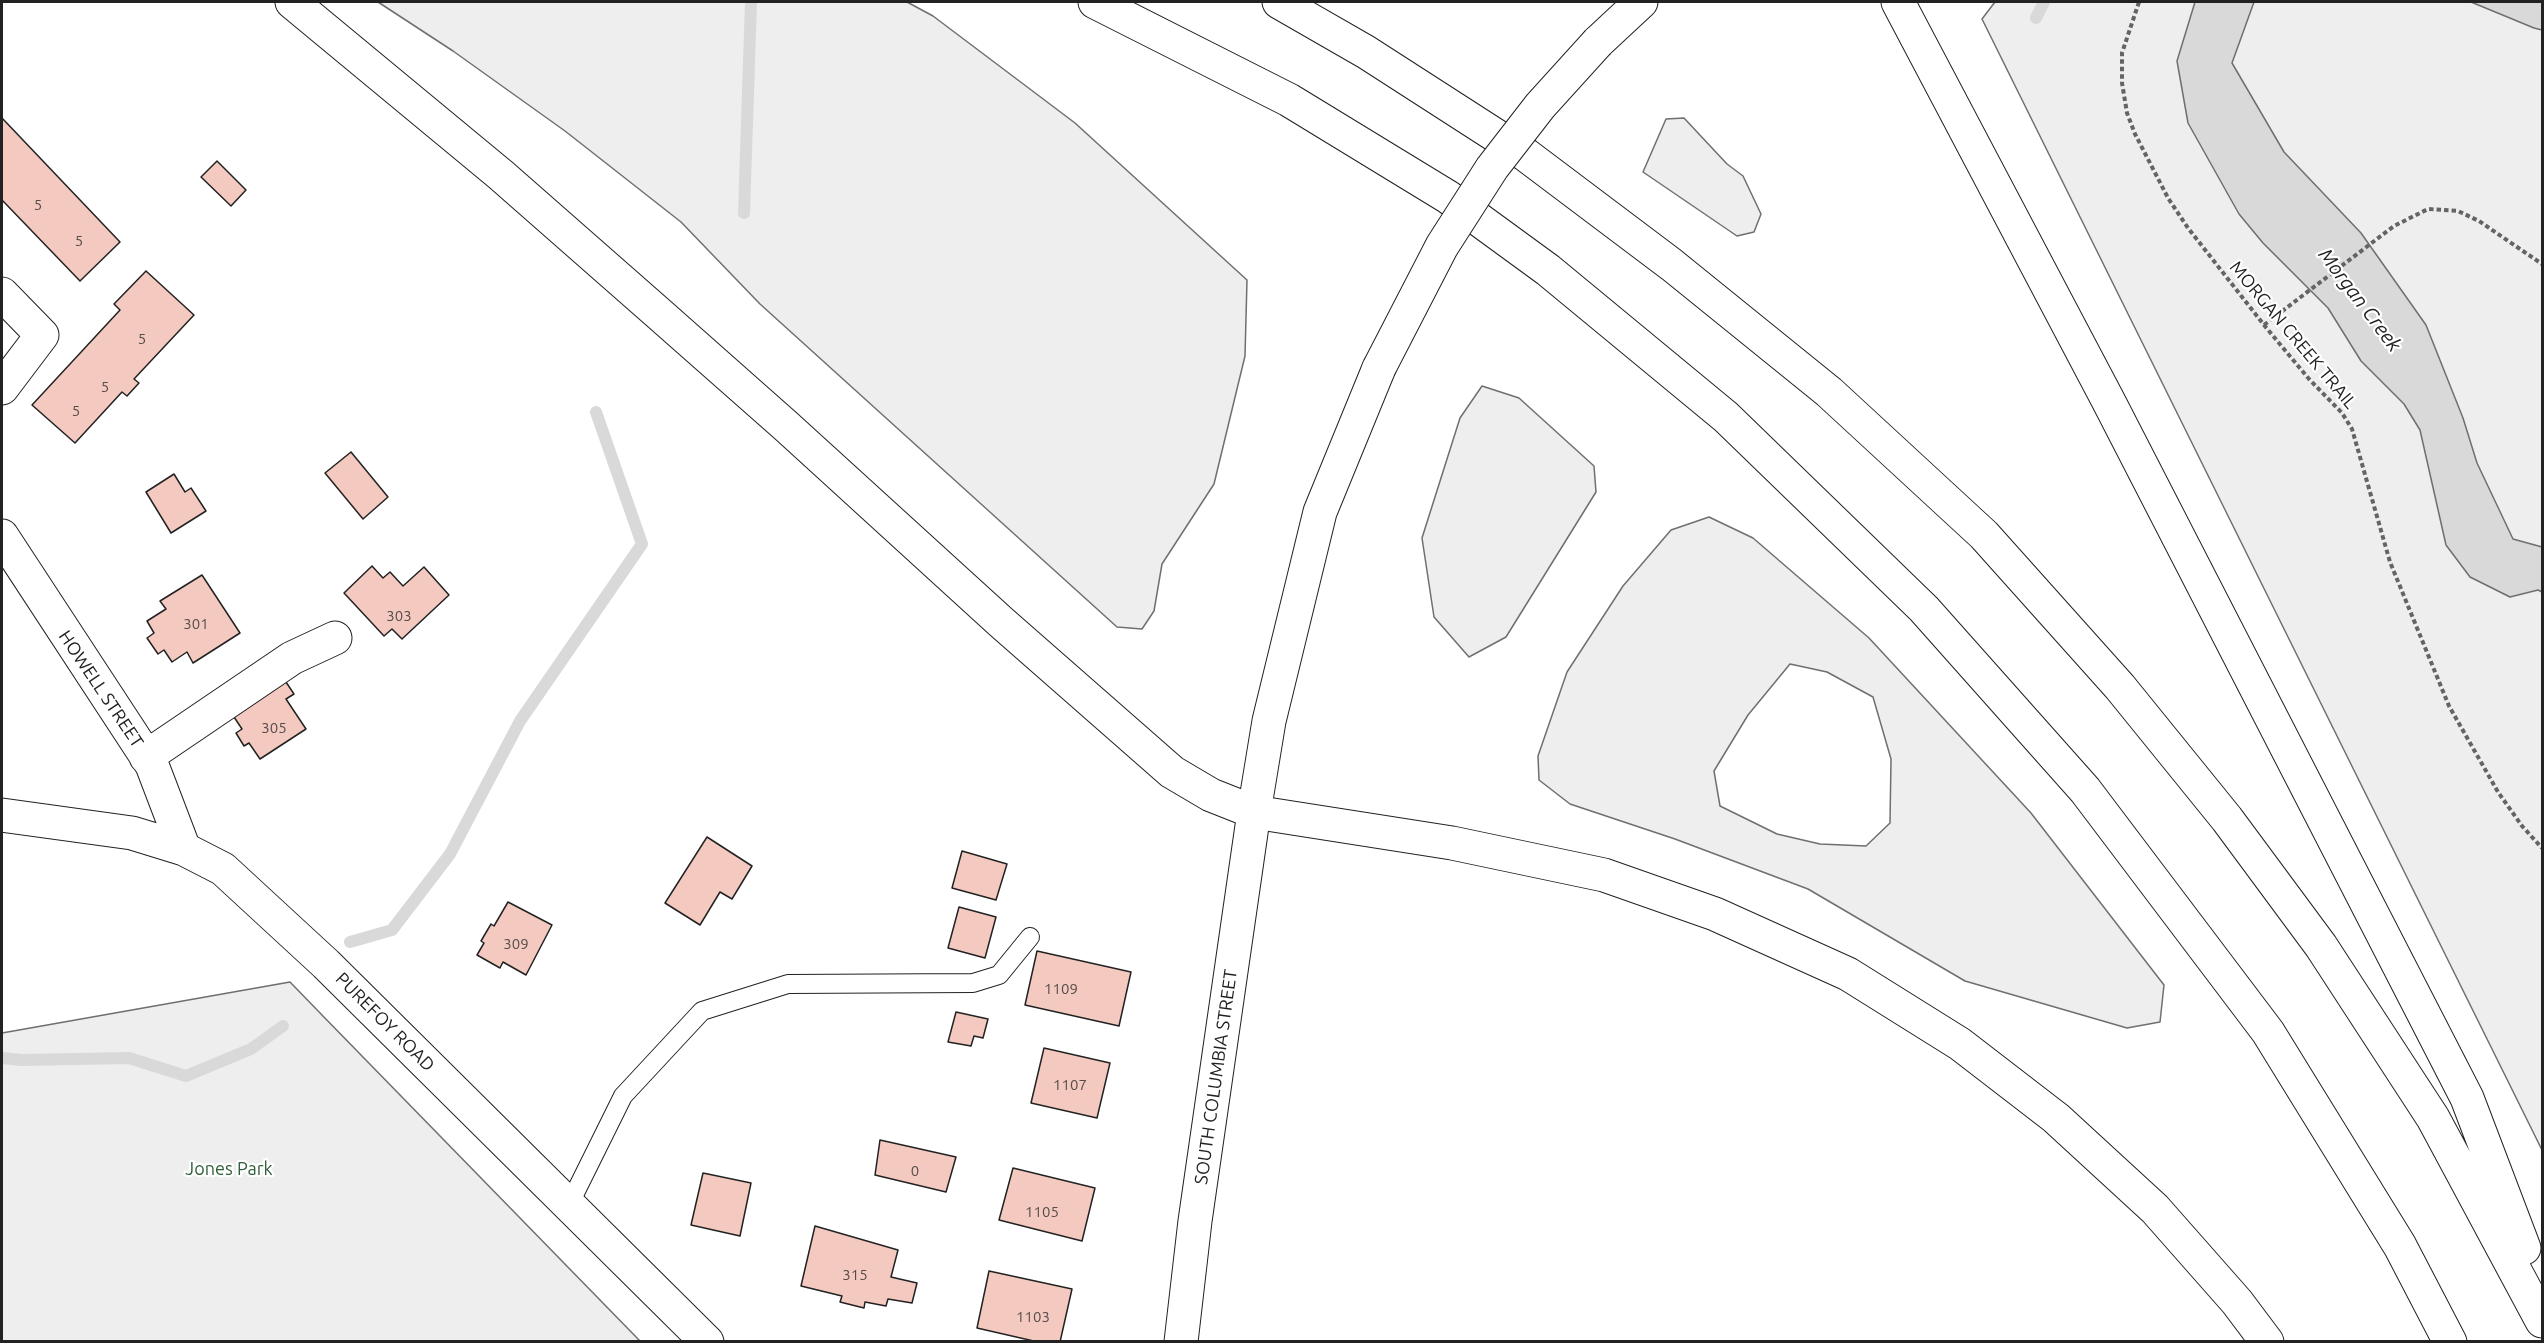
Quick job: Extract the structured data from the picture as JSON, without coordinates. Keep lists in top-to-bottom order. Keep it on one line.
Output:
{"streets":{"main road":["HOWELL STREET","PUREFOY ROAD","SOUTH COLUMBIA STREET"],"path":["MORGAN CREEK TRAIL"]},"crossings":[["HOWELL STREET","PUREFOY ROAD"]],"water":["Morgan Creek"],"parks":["Jones Park"],"house_numbers":["5","5","5","5","5","303","301","305","309","1109","1107","0","1105","315","1103"]}
